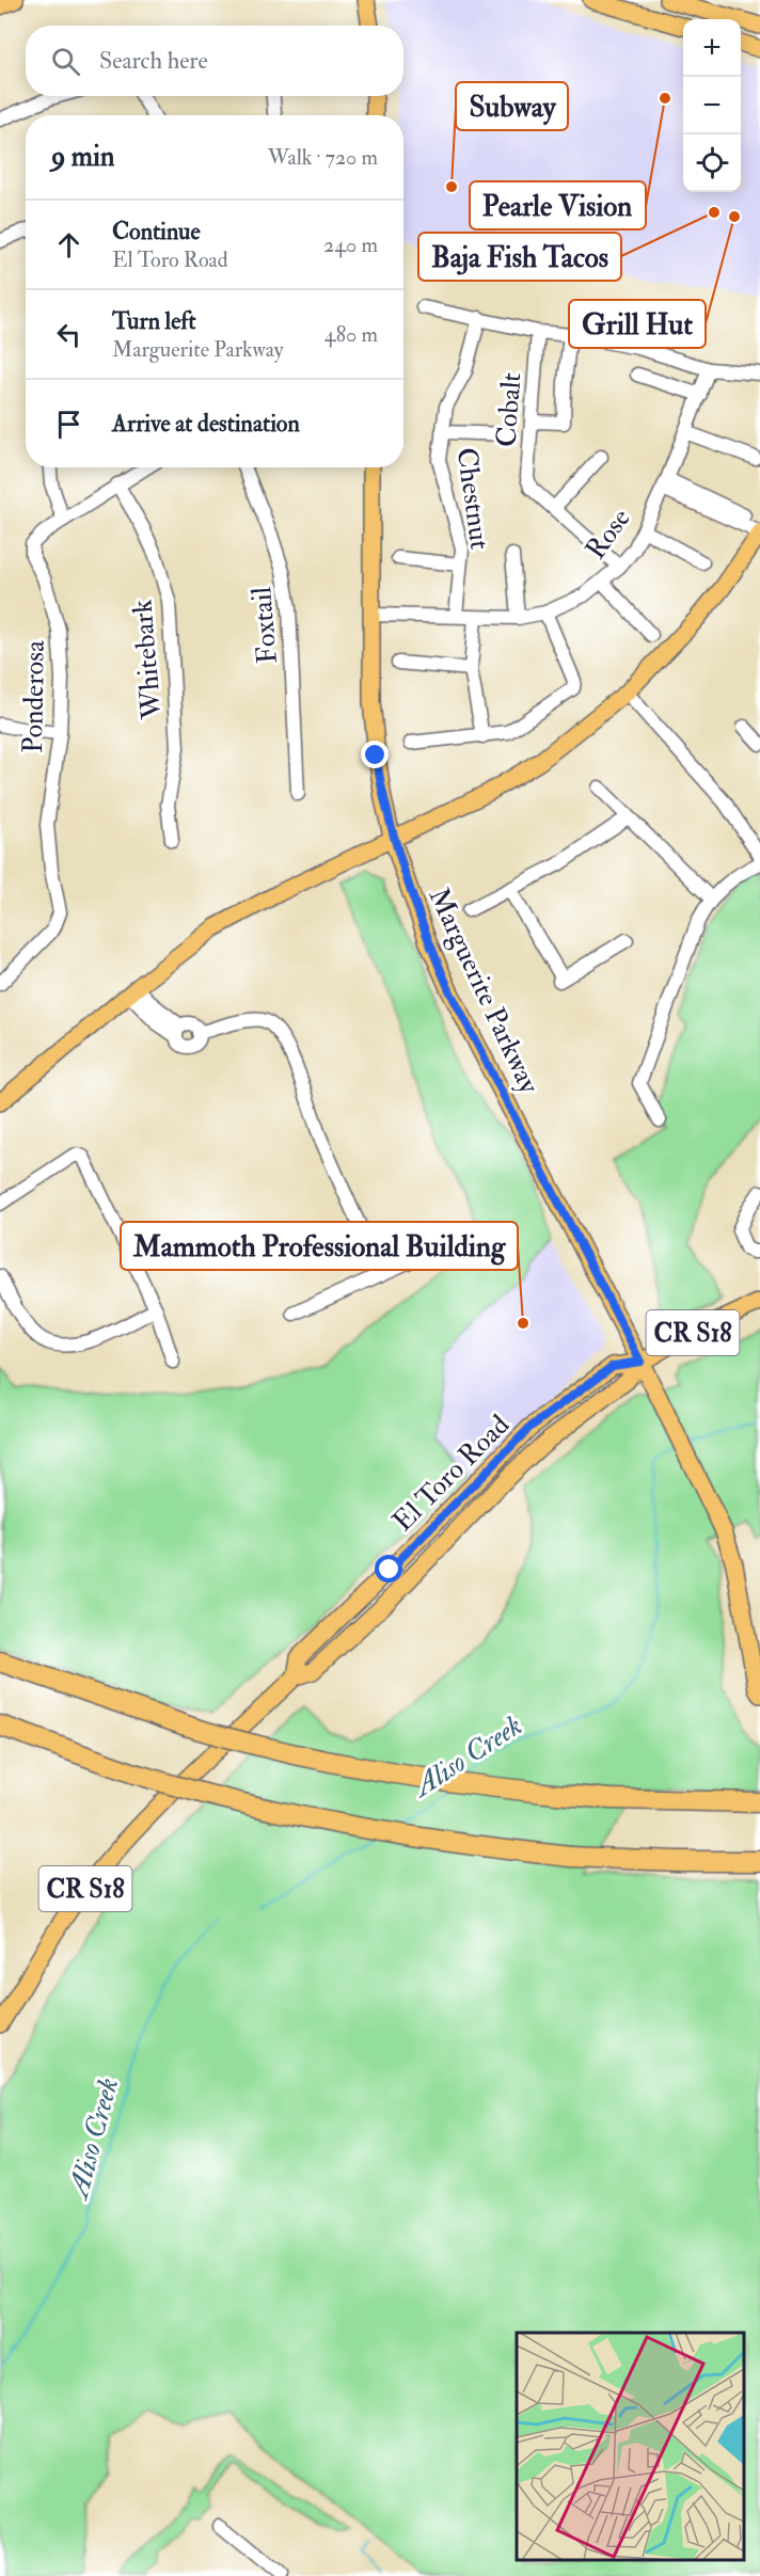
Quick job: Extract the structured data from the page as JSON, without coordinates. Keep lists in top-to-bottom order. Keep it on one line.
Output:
{"streets":{"main road":["Marguerite Parkway","CR S18","El Toro Road"],"street":["Cobalt","Chestnut","Rose","Foxtail","Whitebark","Ponderosa"]},"crossings":[["Cobalt","Rose"],["Chestnut","Rose"],["Rose","Marguerite Parkway"],["Marguerite Parkway","El Toro Road"]],"water":["Aliso Creek"],"places":["Pearle Vision","Subway","Baja Fish Tacos","Grill Hut","Mammoth Professional Building"],"page":{"map_buttons":["+","−"],"search":"Search here","heading":["9 min","Walk · 720 m"],"list":[["Continue","El Toro Road","240 m"],["Turn left","Marguerite Parkway","480 m"],"Arrive at destination"]}}
